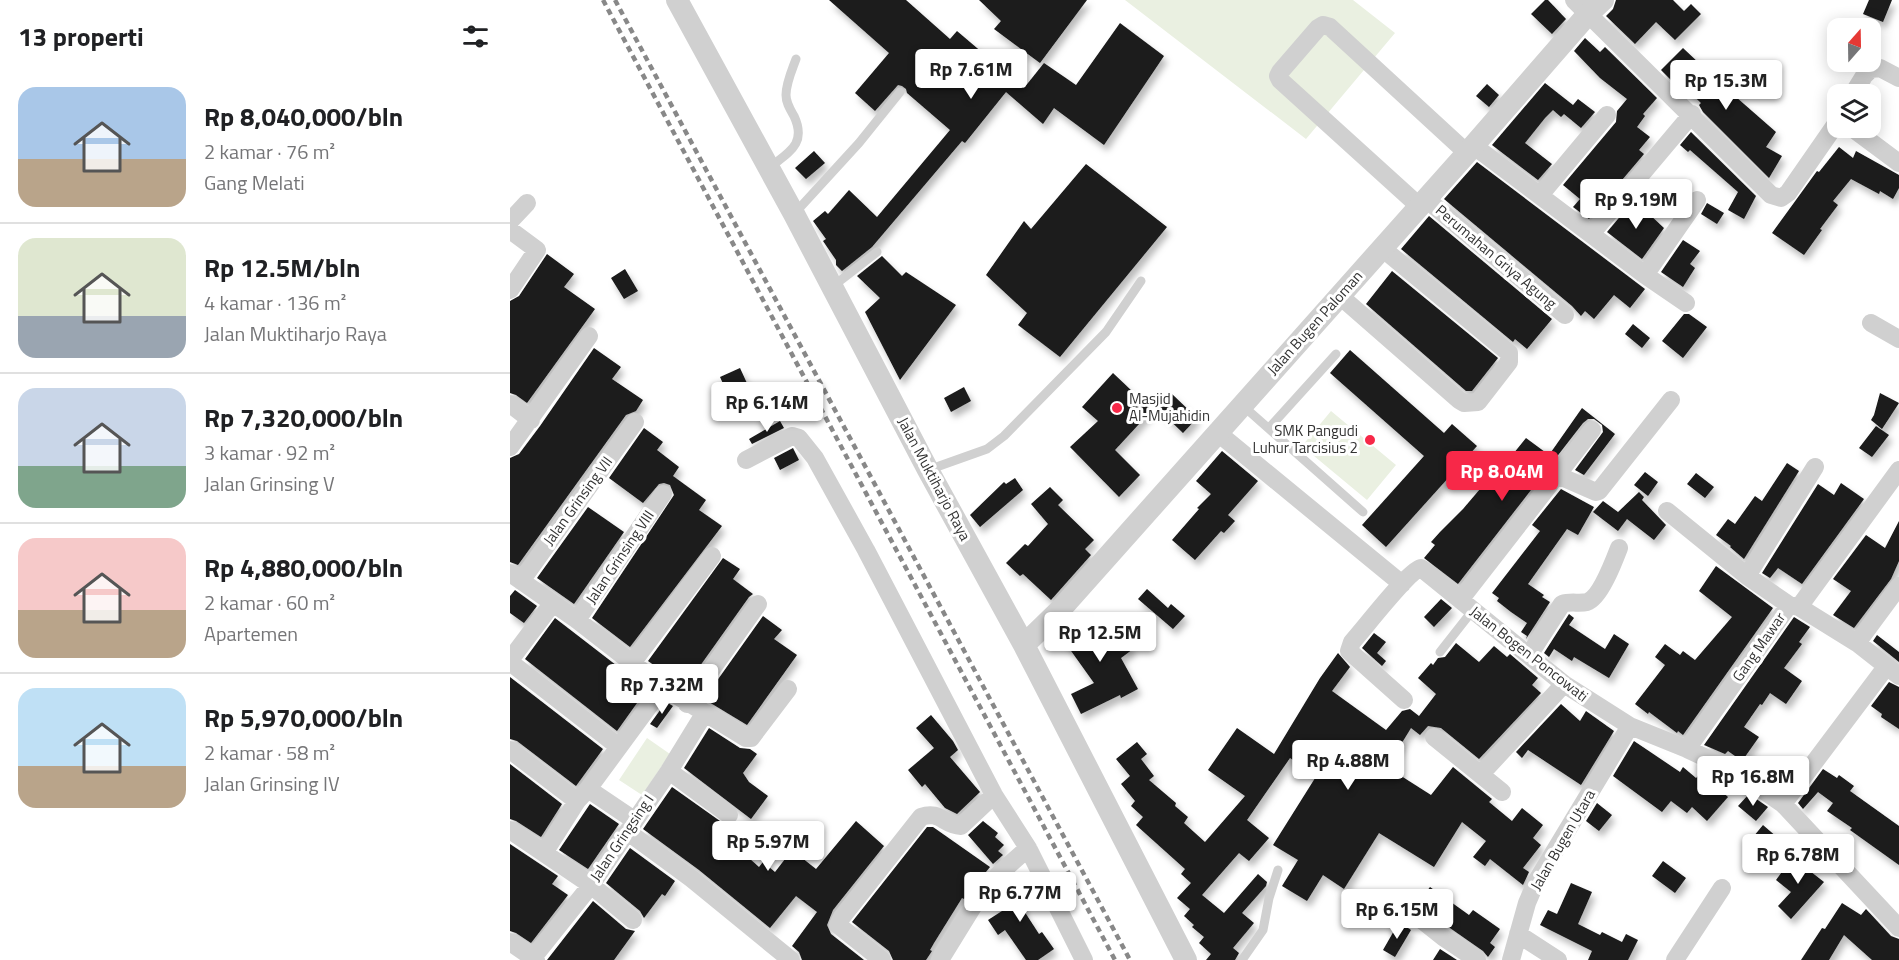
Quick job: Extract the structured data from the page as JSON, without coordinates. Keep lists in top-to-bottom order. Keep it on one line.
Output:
{"streets":{"street":["Perumahan Griya Agung","Jalan Bugen Paloman","Jalan Muktiharjo Raya","Jalan Grinsing VII","Jalan Grinsing VIII","Gang Mawar","Jalan Bogen Poncowati","Jalan Gringsing I","Jalan Bugen Utara"]},"crossings":[["Perumahan Griya Agung","Jalan Bugen Paloman"],["Jalan Bugen Paloman","Jalan Muktiharjo Raya"],["Gang Mawar","Jalan Bogen Poncowati"],["Jalan Bogen Poncowati","Jalan Bugen Utara"]],"places":["Masjid Al-Mujahidin","SMK Pangudi Luhur Tarcisius 2"],"north":"top","page":{"heading":"13 properti","price":["Rp 7.61M","Rp 15.3M","Rp 9.19M","Rp 6.14M","Rp 8.04M","Rp 12.5M","Rp 7.32M","Rp 4.88M","Rp 16.8M","Rp 5.97M","Rp 6.78M","Rp 6.77M","Rp 6.15M"],"list":[{"name":"Rp 8,040,000/bln","note":"2 kamar · 76 m² · Gang Melati"},{"name":"Rp 12.5M/bln","note":"4 kamar · 136 m² · Jalan Muktiharjo Raya"},{"name":"Rp 7,320,000/bln","note":"3 kamar · 92 m² · Jalan Grinsing V"},{"name":"Rp 4,880,000/bln","note":"2 kamar · 60 m² · Apartemen"},{"name":"Rp 5,970,000/bln","note":"2 kamar · 58 m² · Jalan Grinsing IV"}]}}
